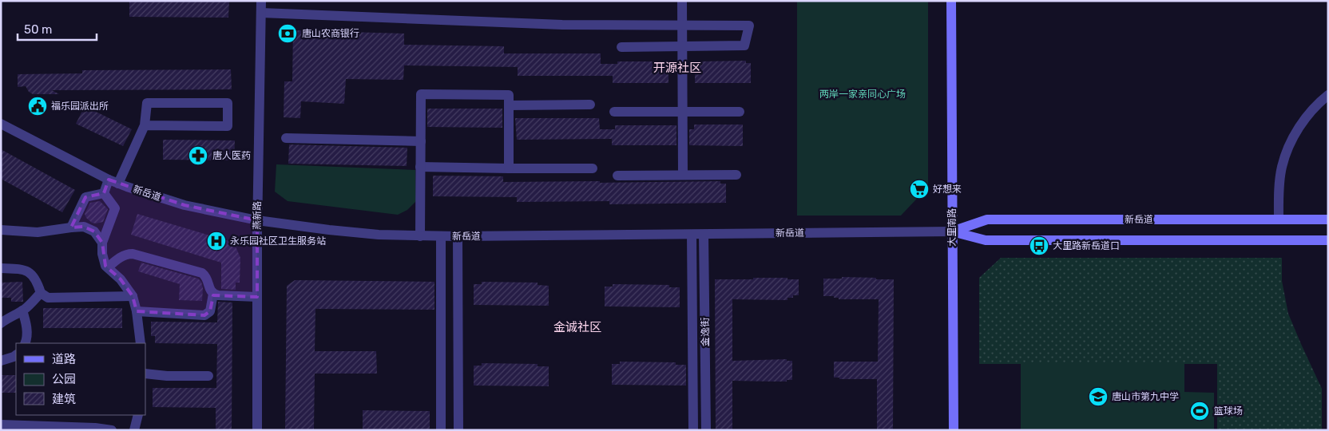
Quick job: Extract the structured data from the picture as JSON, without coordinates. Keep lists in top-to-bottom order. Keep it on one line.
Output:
{"streets":{"main road":["新岳道","大里南路"],"street":["燕新路","金逸街"]},"crossings":[["新岳道","燕新路"],["新岳道","大里南路"],["新岳道","金逸街"]],"districts":["开源社区","金诚社区"],"parks":["两岸一家亲同心广场"],"places":{"bank":["唐山农商银行"],"public building":["福乐园派出所"],"pharmacy":["唐人医药"],"supermarket":["好想来"],"hospital":["永乐园社区卫生服务站"],"bus stop":["大里路新岳道口"],"school or university":["唐山市第九中学"],"sports":["篮球场"]},"legend":["道路","公园","建筑"],"scale_bar":"50 m"}
